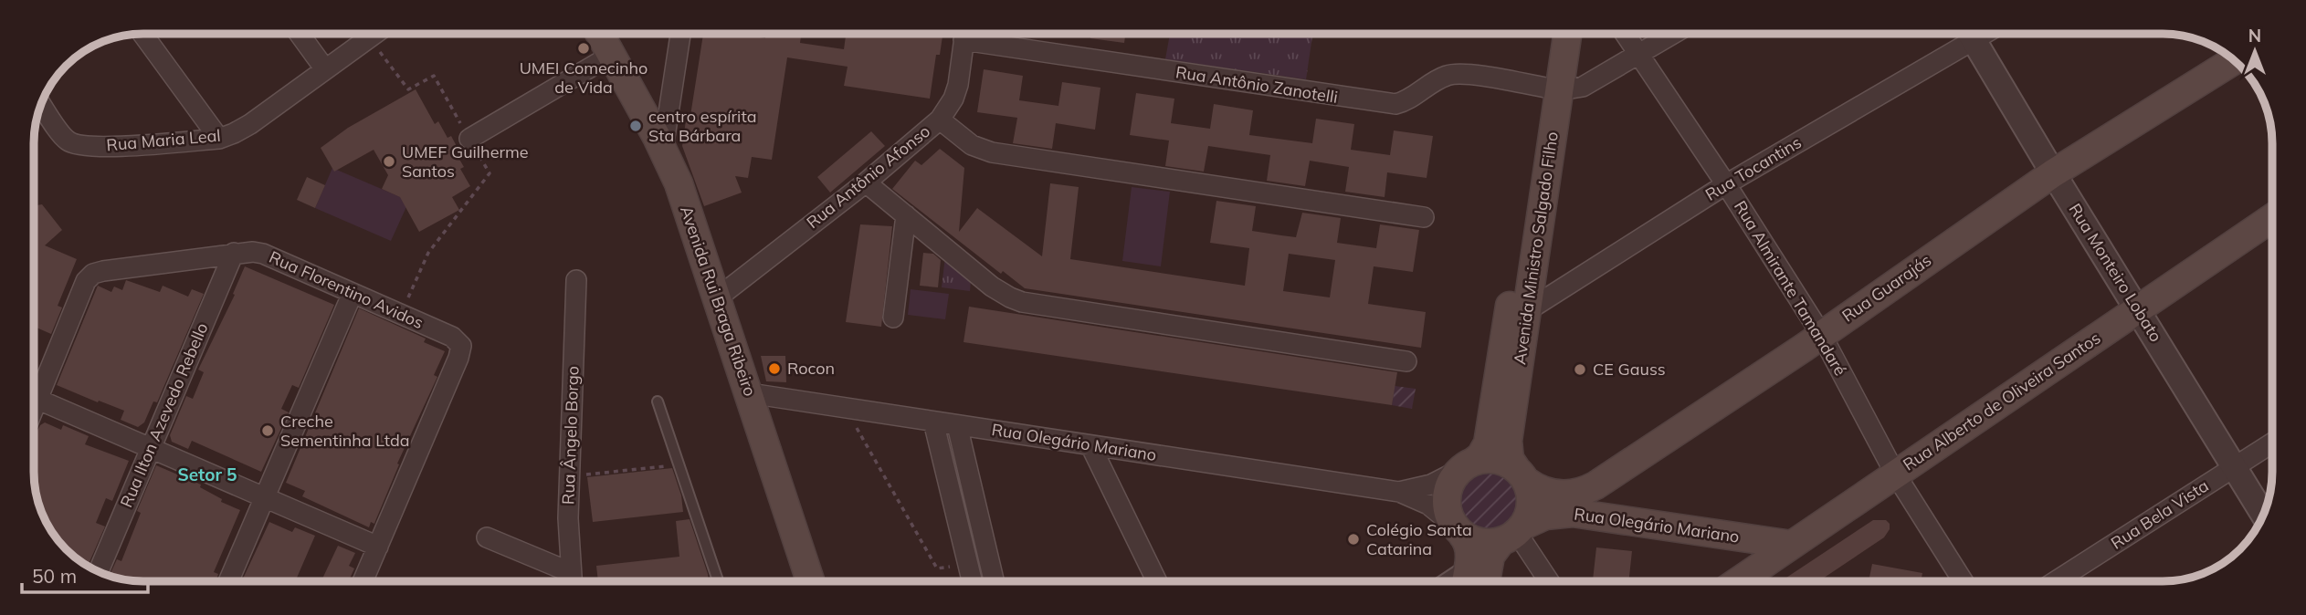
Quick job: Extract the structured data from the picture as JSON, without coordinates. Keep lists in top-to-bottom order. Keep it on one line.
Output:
{"streets":{"main road":["Avenida Ministro Salgado Filho","Rua Guarajás","Avenida Rui Braga Ribeiro","Rua Alberto de Oliveira Santos","Rua Olegário Mariano"],"street":["Rua Antônio Zanotelli","Rua Maria Leal","Rua Tocantins","Rua Antônio Afonso","Rua Monteiro Lobato","Rua Almirante Tamandaré","Rua Florentino Avidos","Rua Ilton Azevedo Rebello","Rua Ângelo Borgo","Rua Bela Vista"]},"crossings":[["Rua Antônio Zanotelli","Avenida Ministro Salgado Filho"],["Rua Tocantins","Avenida Ministro Salgado Filho"],["Rua Tocantins","Rua Almirante Tamandaré"],["Rua Antônio Afonso","Avenida Rui Braga Ribeiro"],["Avenida Ministro Salgado Filho","Rua Guarajás"],["Avenida Ministro Salgado Filho","Rua Olegário Mariano"],["Rua Monteiro Lobato","Rua Guarajás"],["Rua Monteiro Lobato","Rua Alberto de Oliveira Santos"],["Rua Monteiro Lobato","Rua Bela Vista"],["Rua Almirante Tamandaré","Rua Guarajás"],["Rua Almirante Tamandaré","Rua Alberto de Oliveira Santos"],["Rua Guarajás","Rua Olegário Mariano"],["Rua Florentino Avidos","Rua Ilton Azevedo Rebello"],["Avenida Rui Braga Ribeiro","Rua Olegário Mariano"],["Rua Alberto de Oliveira Santos","Rua Olegário Mariano"]],"districts":["Setor 5"],"places":["UMEI Comecinho de Vida","centro espírita Sta Bárbara","UMEF Guilherme Santos","Rocon","CE Gauss","Creche Sementinha Ltda","Colégio Santa Catarina"],"scale_bar":"50 m","north":"top"}
